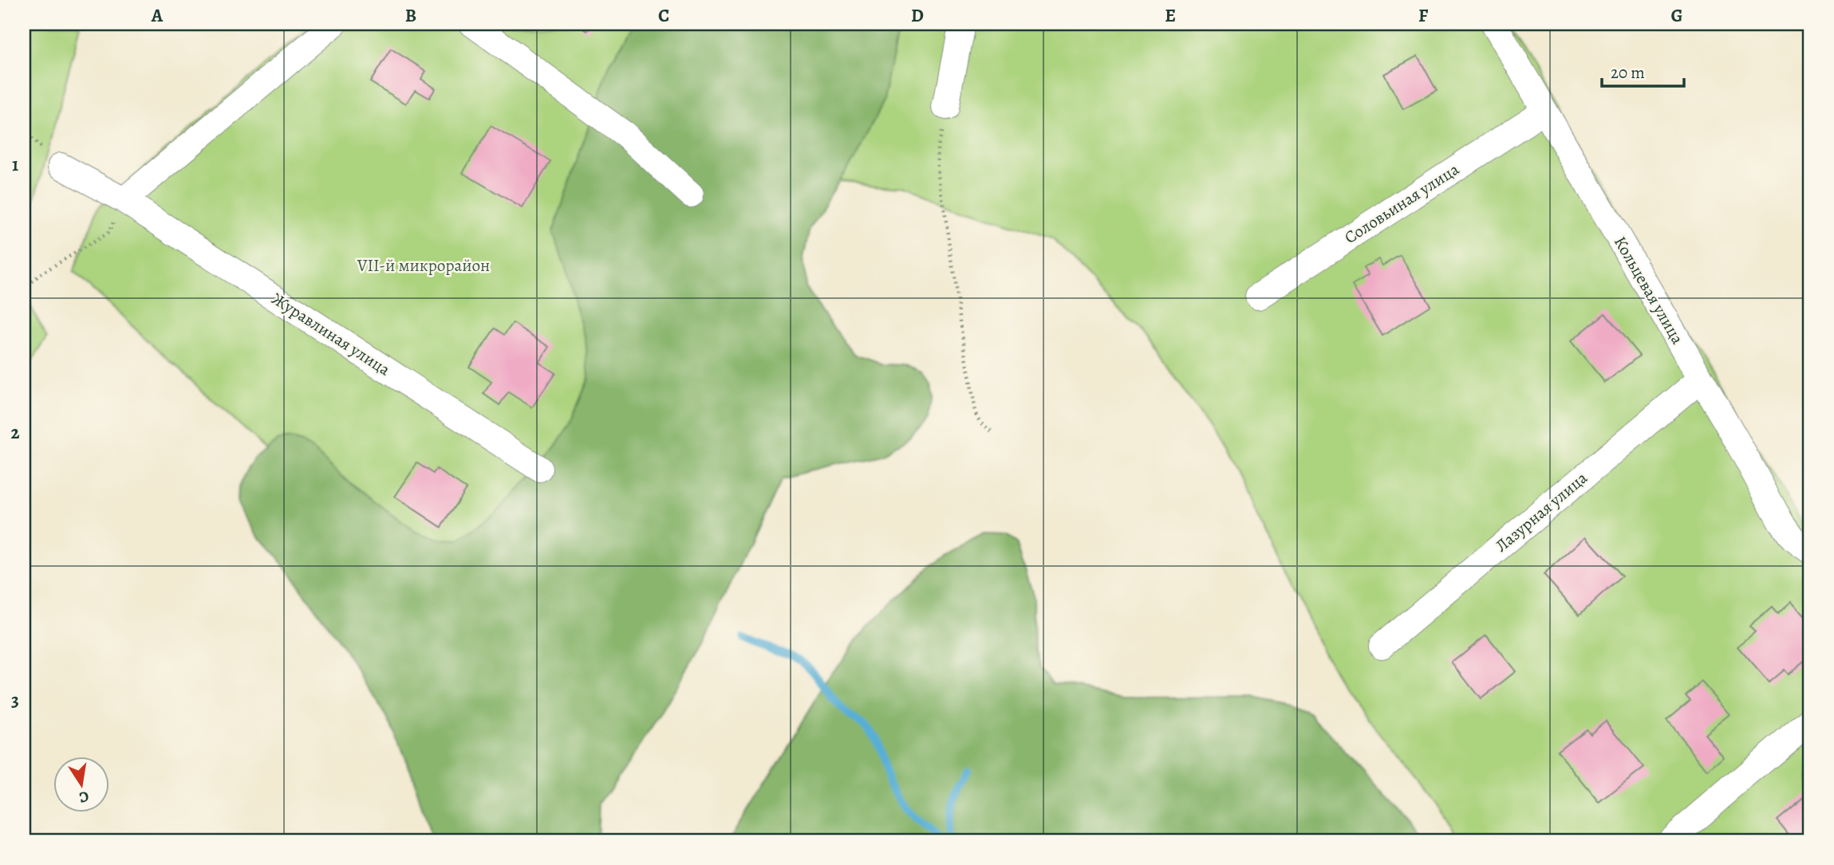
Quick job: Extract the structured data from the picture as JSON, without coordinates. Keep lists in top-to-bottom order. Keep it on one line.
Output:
{"streets":{"street":["Соловьиная улица","Кольцевая улица","Журавлиная улица","Лазурная улица"]},"crossings":[["Соловьиная улица","Кольцевая улица"],["Кольцевая улица","Лазурная улица"]],"parks":["VII-й микрорайон"],"scale_bar":"20 m","north":"bottom","grid":{"columns":["A","B","C","D","E","F","G"],"rows":["1","2","3"]}}
